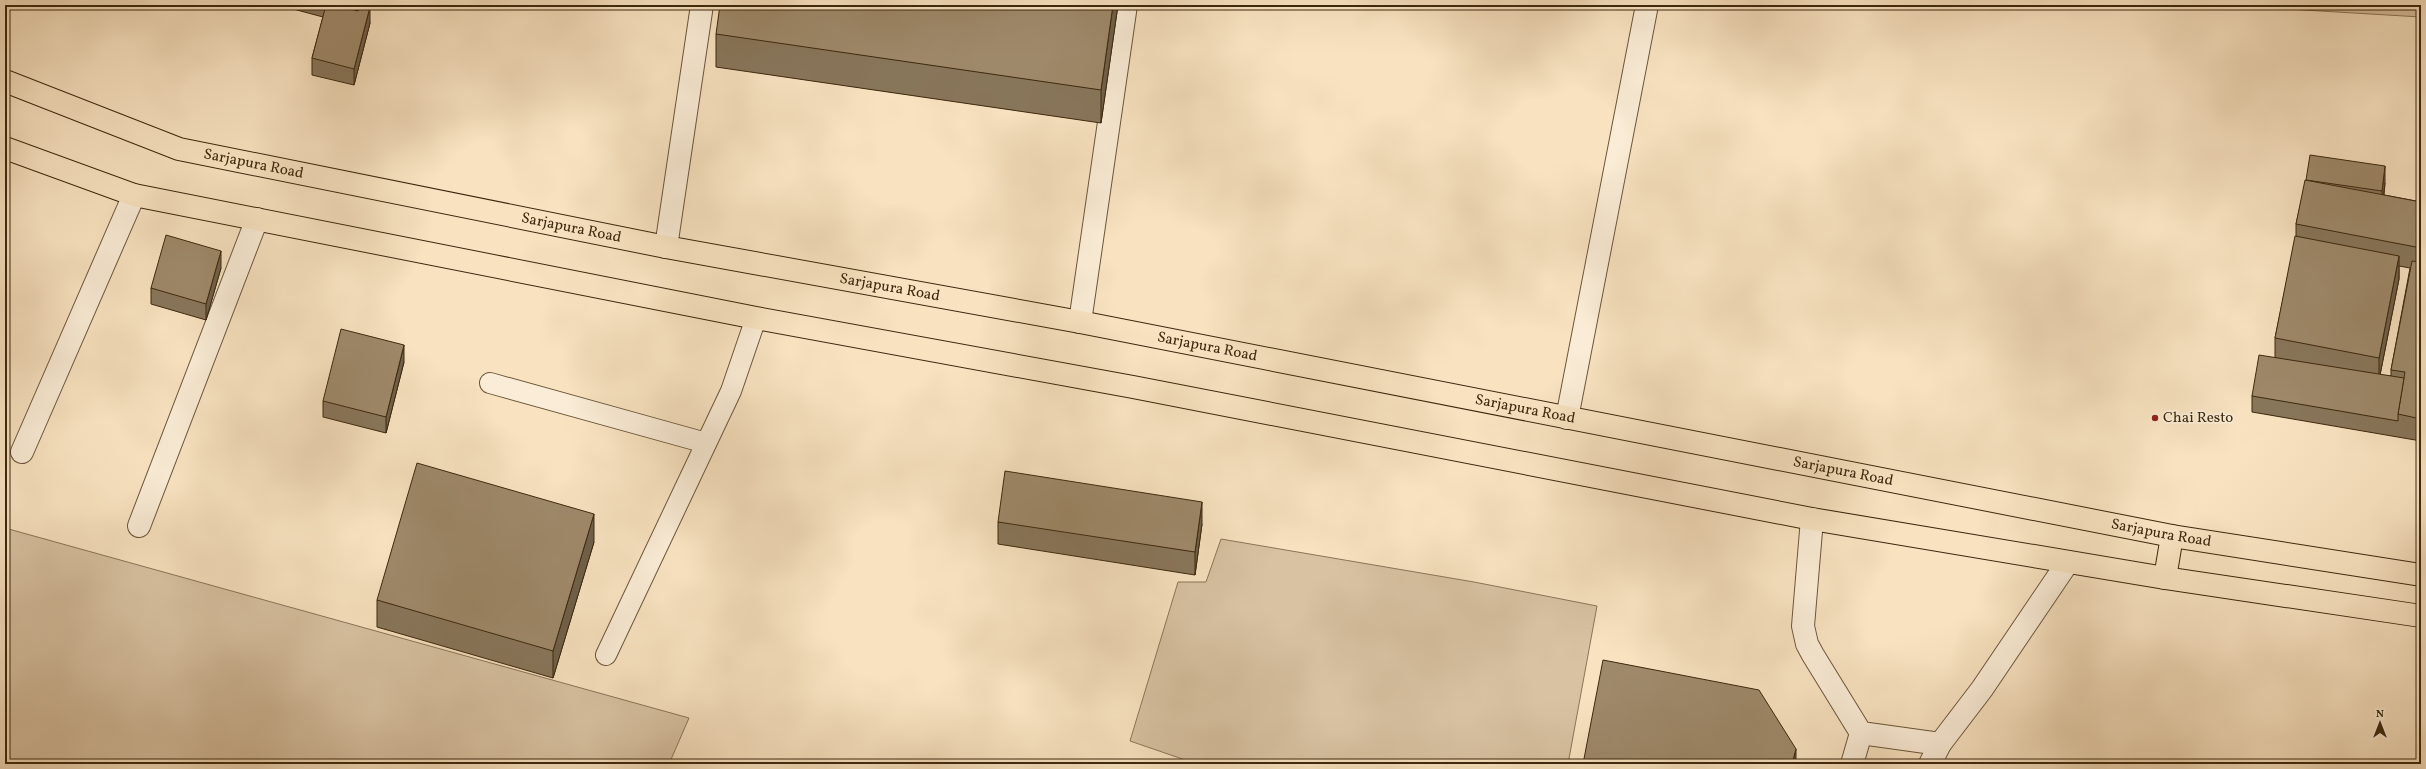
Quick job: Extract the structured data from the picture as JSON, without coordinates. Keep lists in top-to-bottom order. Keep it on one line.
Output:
{"streets":{"main road":["Sarjapura Road"]},"places":["Chai Resto"],"north":"top"}
